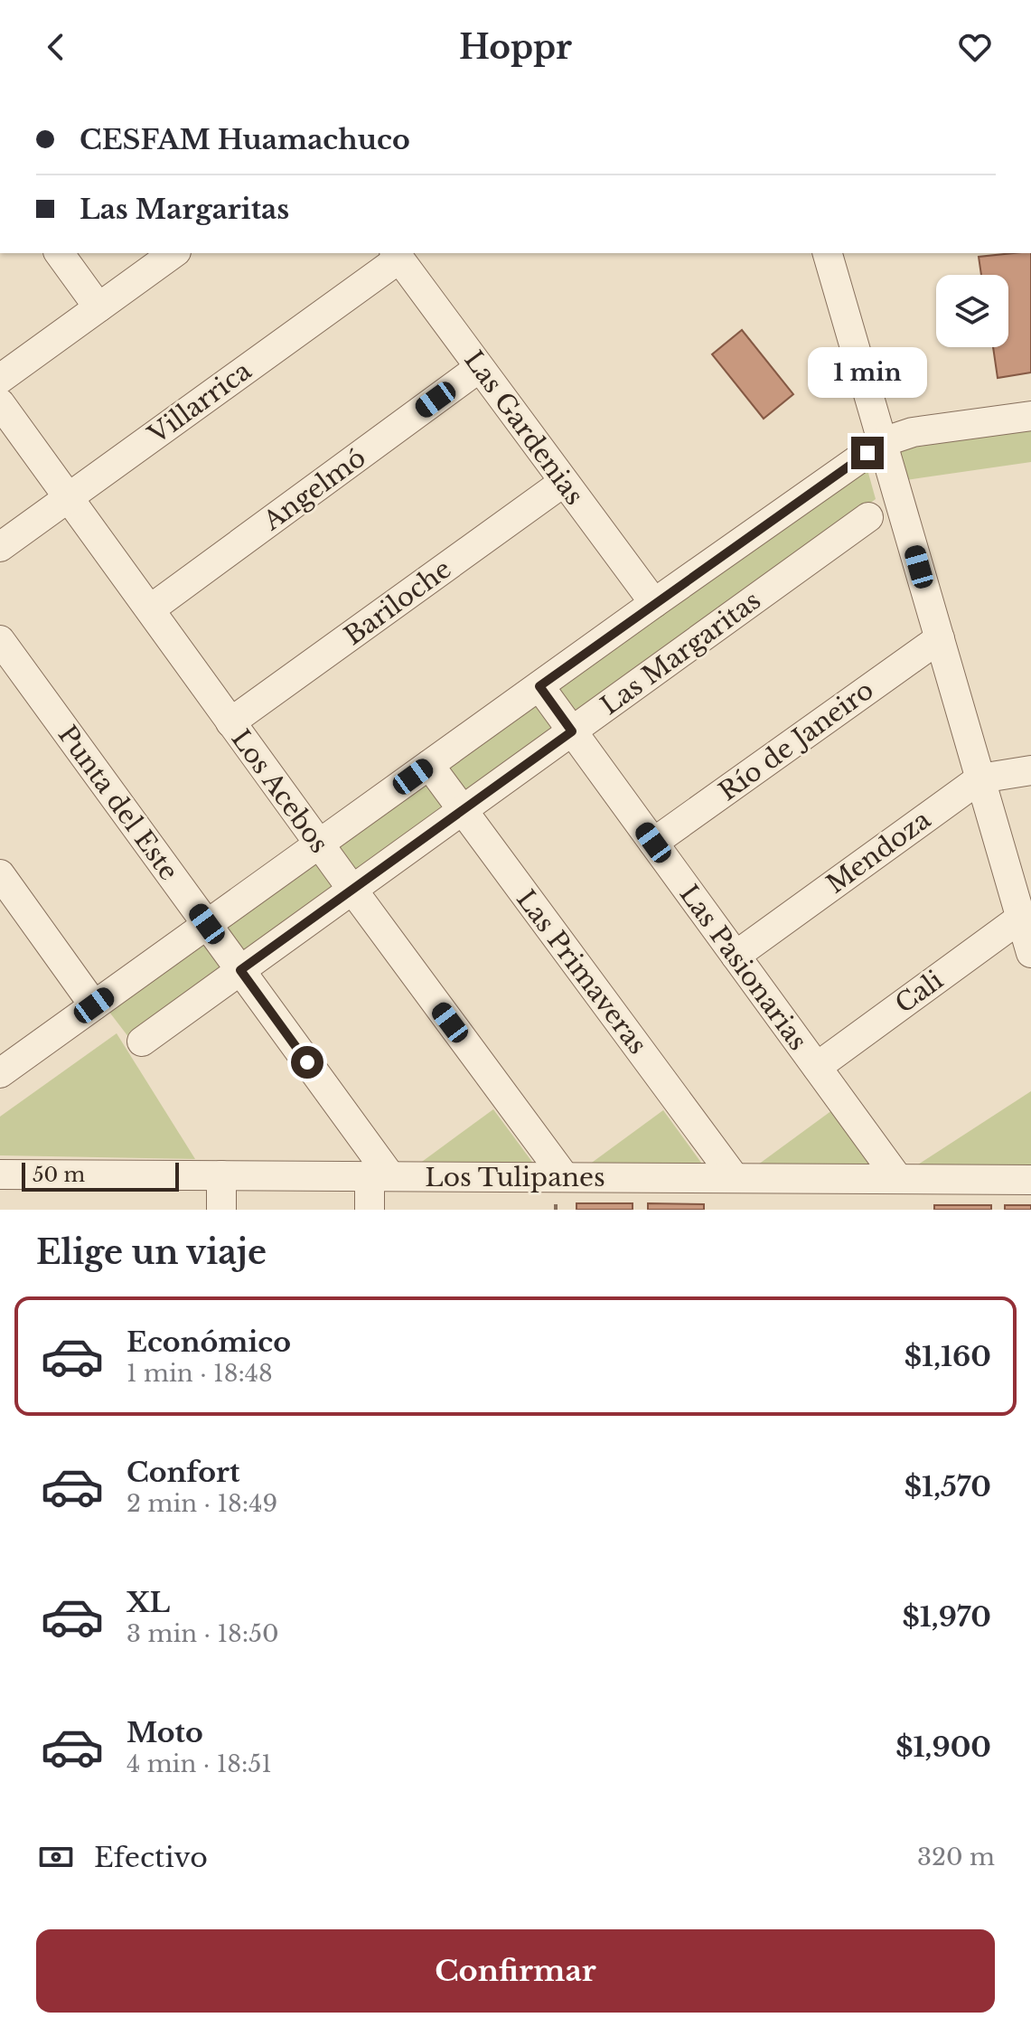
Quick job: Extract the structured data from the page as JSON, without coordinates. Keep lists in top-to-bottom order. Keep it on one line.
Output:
{"streets":{"street":["Villarrica","Las Gardenias","Angelmó","Bariloche","Las Margaritas","Río de Janeiro","Los Acebos","Punta del Este","Mendoza","Las Pasionarias","Las Primaveras","Cali","Los Tulipanes"]},"crossings":[["Villarrica","Las Gardenias"],["Villarrica","Los Acebos"],["Las Gardenias","Angelmó"],["Las Gardenias","Bariloche"],["Angelmó","Los Acebos"],["Bariloche","Los Acebos"],["Las Margaritas","Los Acebos"],["Las Margaritas","Punta del Este"],["Las Margaritas","Las Pasionarias"],["Las Margaritas","Las Primaveras"],["Río de Janeiro","Las Pasionarias"],["Los Acebos","Los Tulipanes"],["Punta del Este","Los Tulipanes"],["Mendoza","Las Pasionarias"],["Las Pasionarias","Cali"],["Las Pasionarias","Los Tulipanes"],["Las Primaveras","Los Tulipanes"]],"scale_bar":"50 m","page":{"header":"Hoppr","banner":["CESFAM Huamachuco","Las Margaritas"],"bubble":"1 min","scale":"50 m","heading":"Elige un viaje","list":[{"name":"Económico","note":"1 min · 18:48","value":"$1,160"},{"name":"Confort","note":"2 min · 18:49","value":"$1,570"},{"name":"XL","note":"3 min · 18:50","value":"$1,970"},{"name":"Moto","note":"4 min · 18:51","value":"$1,900"}],"pay":["Efectivo","320 m"],"buttons":"Confirmar"}}
